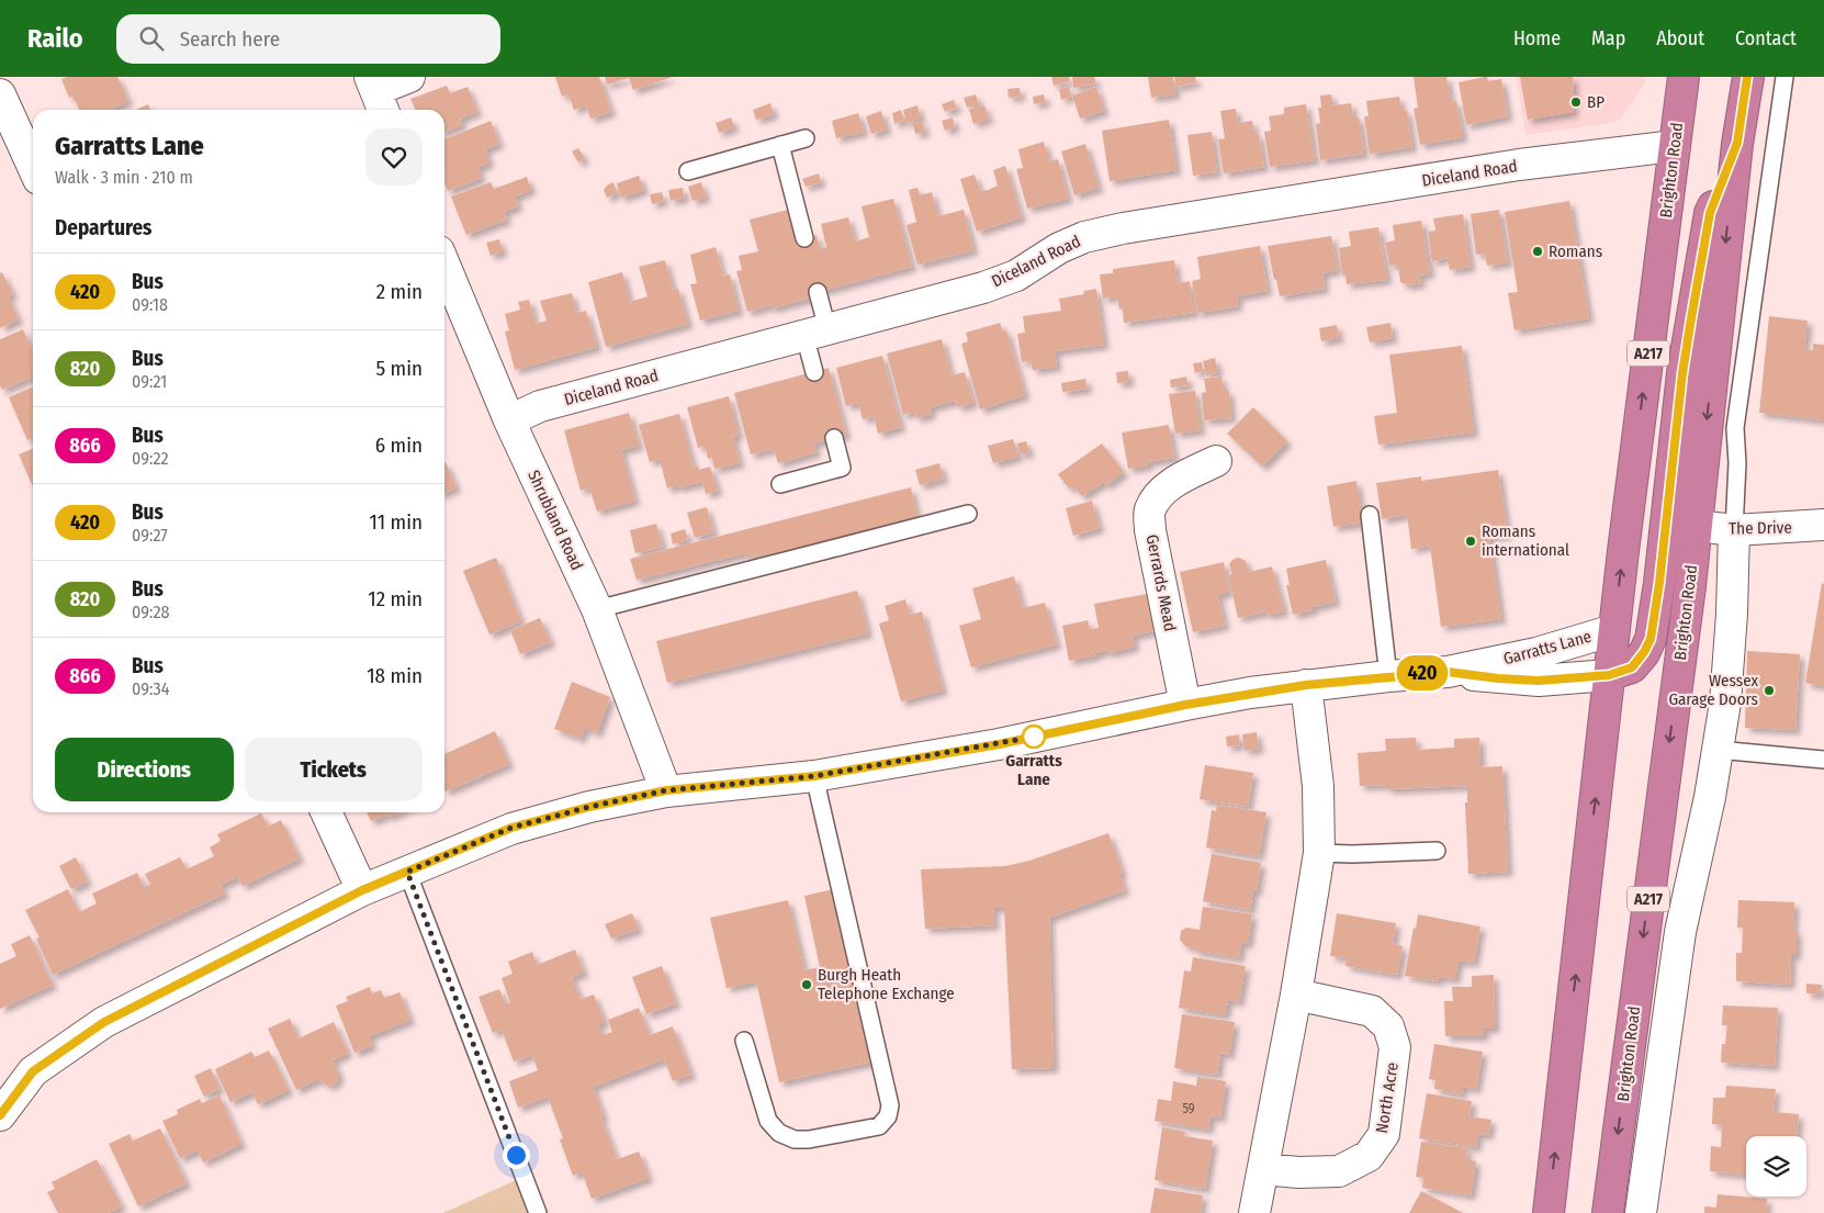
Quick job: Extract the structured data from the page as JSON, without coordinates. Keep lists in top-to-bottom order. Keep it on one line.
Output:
{"streets":{"highway":["Brighton Road","A217"],"street":["Diceland Road","Shrubland Road","The Drive","Gerrards Mead","Garratts Lane","North Acre"]},"crossings":[["Brighton Road","Diceland Road"],["Brighton Road","The Drive"],["Brighton Road","Garratts Lane"],["Diceland Road","Shrubland Road"],["Shrubland Road","Garratts Lane"],["Gerrards Mead","Garratts Lane"]],"places":["BP","Romans","Romans international","Wessex Garage Doors","Garratts Lane","Burgh Heath Telephone Exchange"],"lines":["bus line 420"],"house_numbers":["59"],"page":{"header":"Railo","search":"Search here","nav":["Home","Map","About","Contact"],"on_map":"420","heading":[["Garratts Lane","Walk · 3 min · 210 m"],"Departures"],"list":[{"mark":"420","name":"Bus","note":"09:18","value":"2 min"},{"mark":"820","name":"Bus","note":"09:21","value":"5 min"},{"mark":"866","name":"Bus","note":"09:22","value":"6 min"},{"mark":"420","name":"Bus","note":"09:27","value":"11 min"},{"mark":"820","name":"Bus","note":"09:28","value":"12 min"},{"mark":"866","name":"Bus","note":"09:34","value":"18 min"}],"buttons":["Directions","Tickets"]}}
